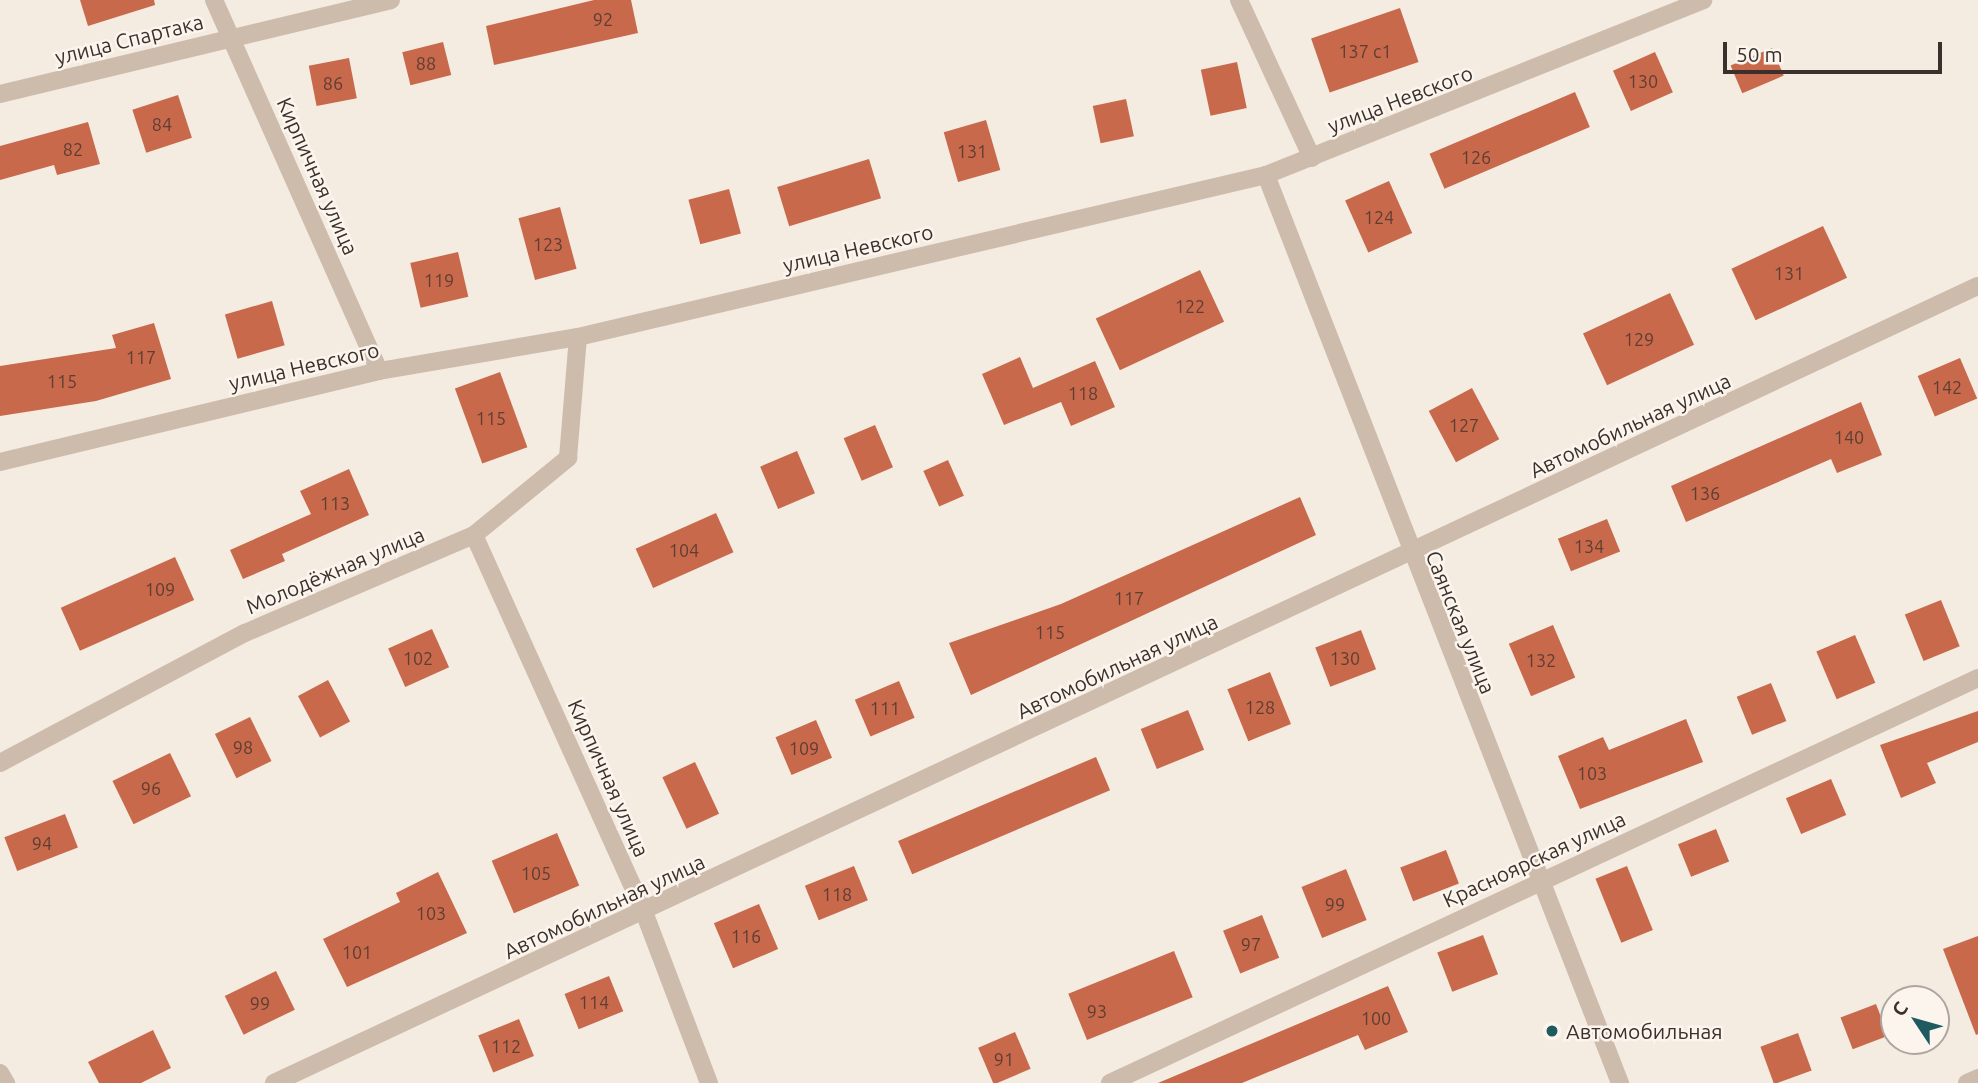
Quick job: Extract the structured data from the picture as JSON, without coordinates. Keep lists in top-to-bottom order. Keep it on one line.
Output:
{"streets":{"street":["улица Спартака","улица Невского","Кирпичная улица","Автомобильная улица","Молодёжная улица","Саянская улица","Красноярская улица"]},"crossings":[["улица Спартака","Кирпичная улица"],["улица Невского","Кирпичная улица"],["улица Невского","Молодёжная улица"],["улица Невского","Саянская улица"],["Кирпичная улица","Автомобильная улица"],["Кирпичная улица","Молодёжная улица"],["Автомобильная улица","Саянская улица"],["Саянская улица","Красноярская улица"]],"places":["Автомобильная"],"house_numbers":["92","137 с1","88","130","86","84","82","131","126","124","123","131","119","122","129","117","115","142","118","115","127","140","136","113","134","104","109","117","115","102","130","132","128","111","98","109","103","96","94","105","118","99","103","116","97","101","114","99","93","100","112","91"],"scale_bar":"50 m","north":"top left"}
